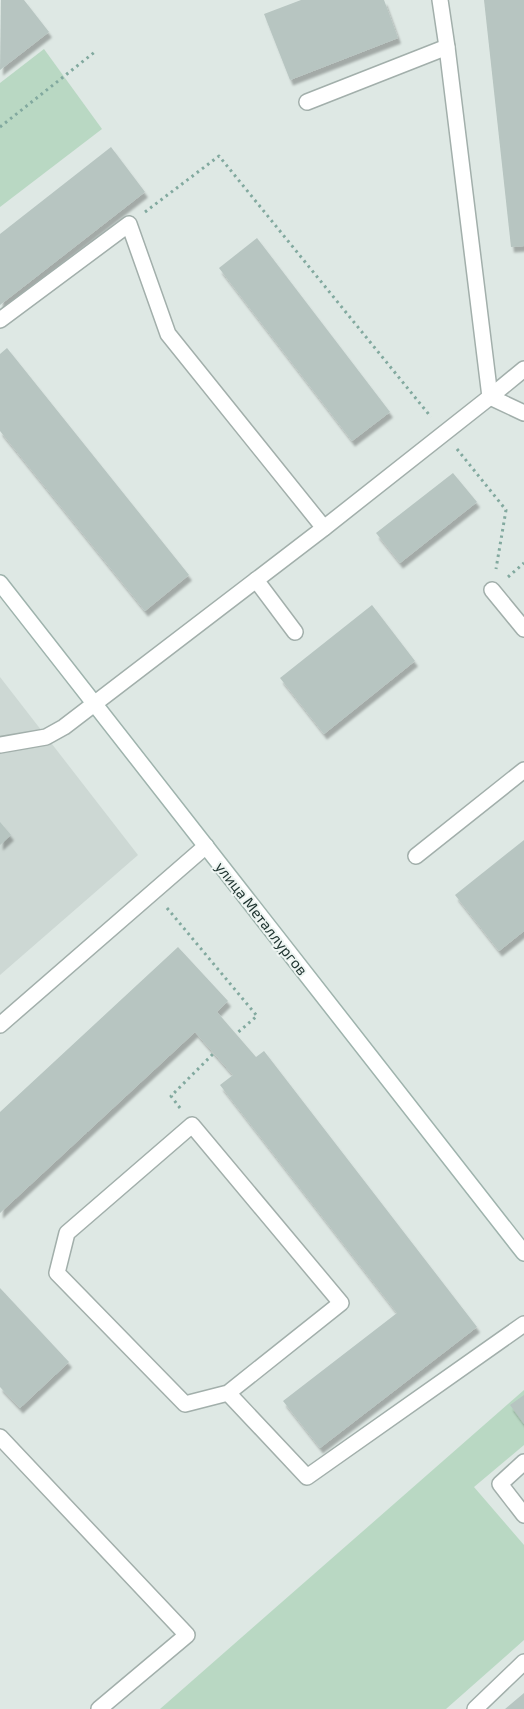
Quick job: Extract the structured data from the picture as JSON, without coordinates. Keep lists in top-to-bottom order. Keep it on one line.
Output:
{"streets":{"street":["улица Металлургов"]}}
